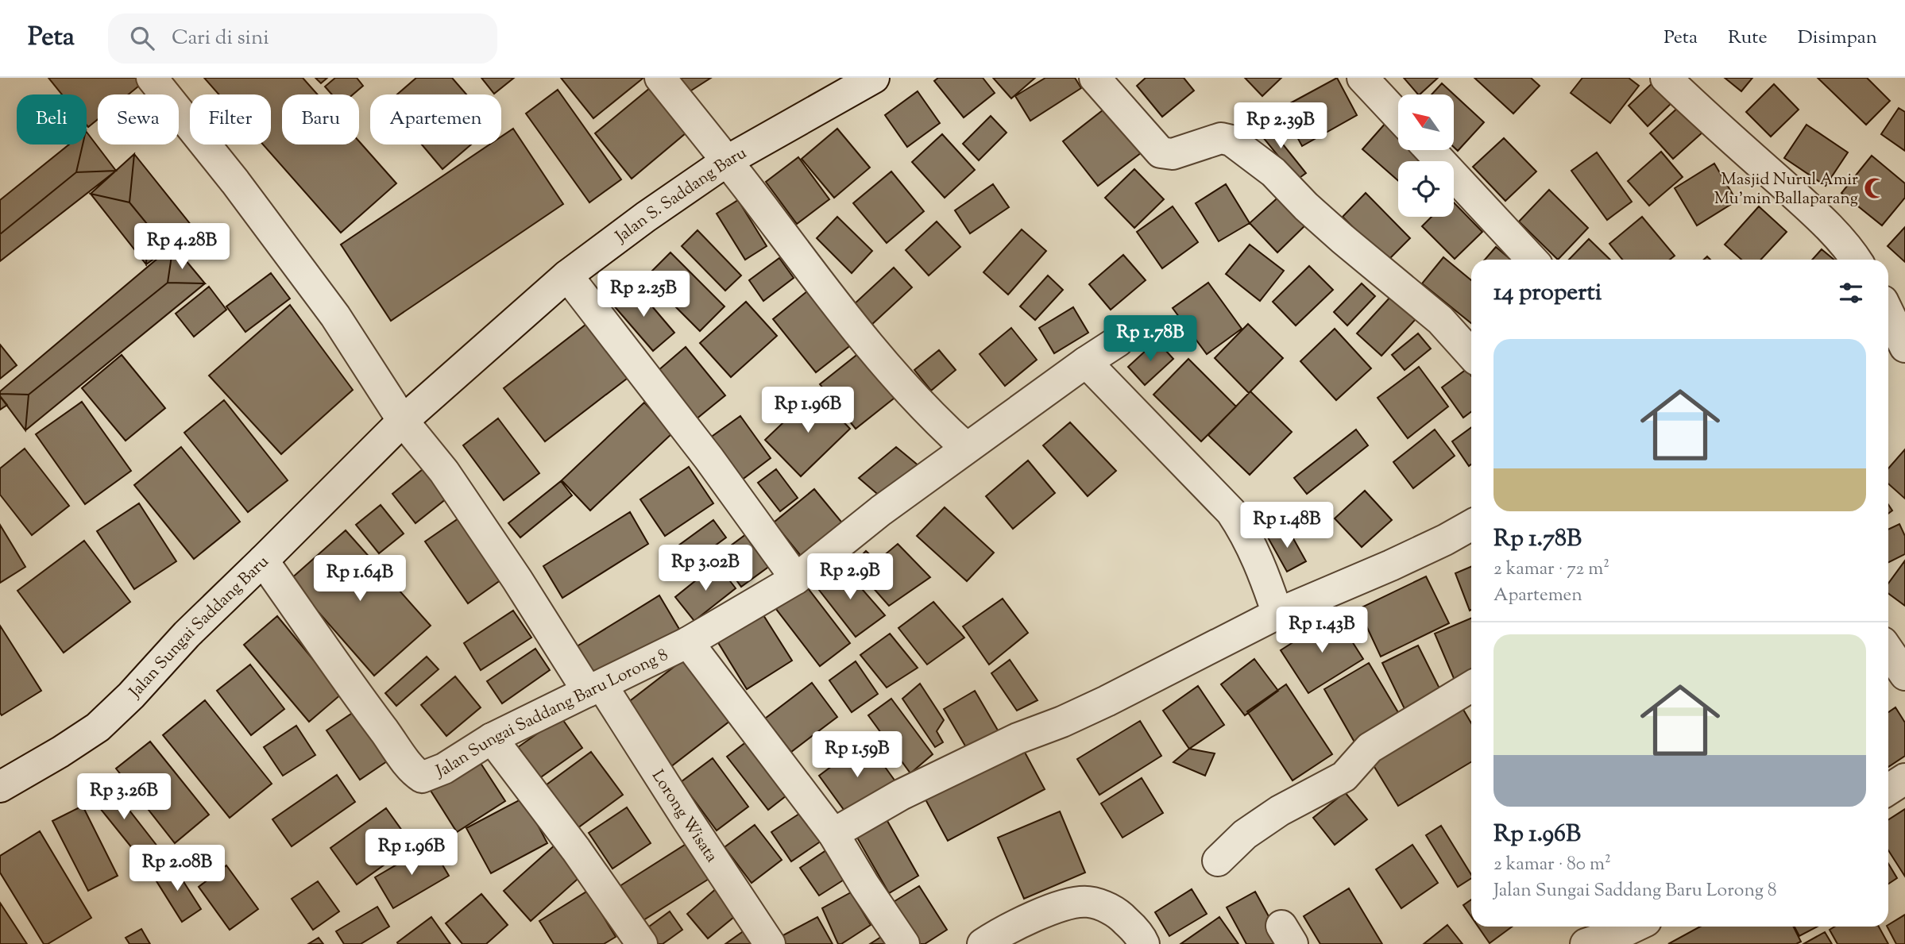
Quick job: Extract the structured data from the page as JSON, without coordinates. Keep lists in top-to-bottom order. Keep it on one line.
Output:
{"streets":{"street":["Jalan S. Saddang Baru","Jalan Sungai Saddang Baru","Jalan Sungai Saddang Baru Lorong 8","Lorong Wisata"]},"crossings":[["Jalan S. Saddang Baru","Jalan Sungai Saddang Baru"],["Jalan S. Saddang Baru","Lorong Wisata"],["Jalan Sungai Saddang Baru","Jalan Sungai Saddang Baru Lorong 8"],["Jalan Sungai Saddang Baru","Lorong Wisata"],["Jalan Sungai Saddang Baru Lorong 8","Lorong Wisata"]],"places":{"mosque":["Masjid Nurul Amir Mu'min Ballaparang"]},"north":"top left","page":{"header":"Peta","search":"Cari di sini","nav":["Peta","Rute","Disimpan"],"chip":["Beli","Sewa","Filter","Baru","Apartemen"],"price":["Rp 2.39B","Rp 4.28B","Rp 2.25B","Rp 1.78B","Rp 1.96B","Rp 1.48B","Rp 3.02B","Rp 2.9B","Rp 1.64B","Rp 1.43B","Rp 1.59B","Rp 3.26B","Rp 1.96B","Rp 2.08B"],"heading":"14 properti","list":[{"name":"Rp 1.78B","note":"2 kamar · 72 m² · Apartemen"},{"name":"Rp 1.96B","note":"2 kamar · 80 m² · Jalan Sungai Saddang Baru Lorong 8"}]}}
